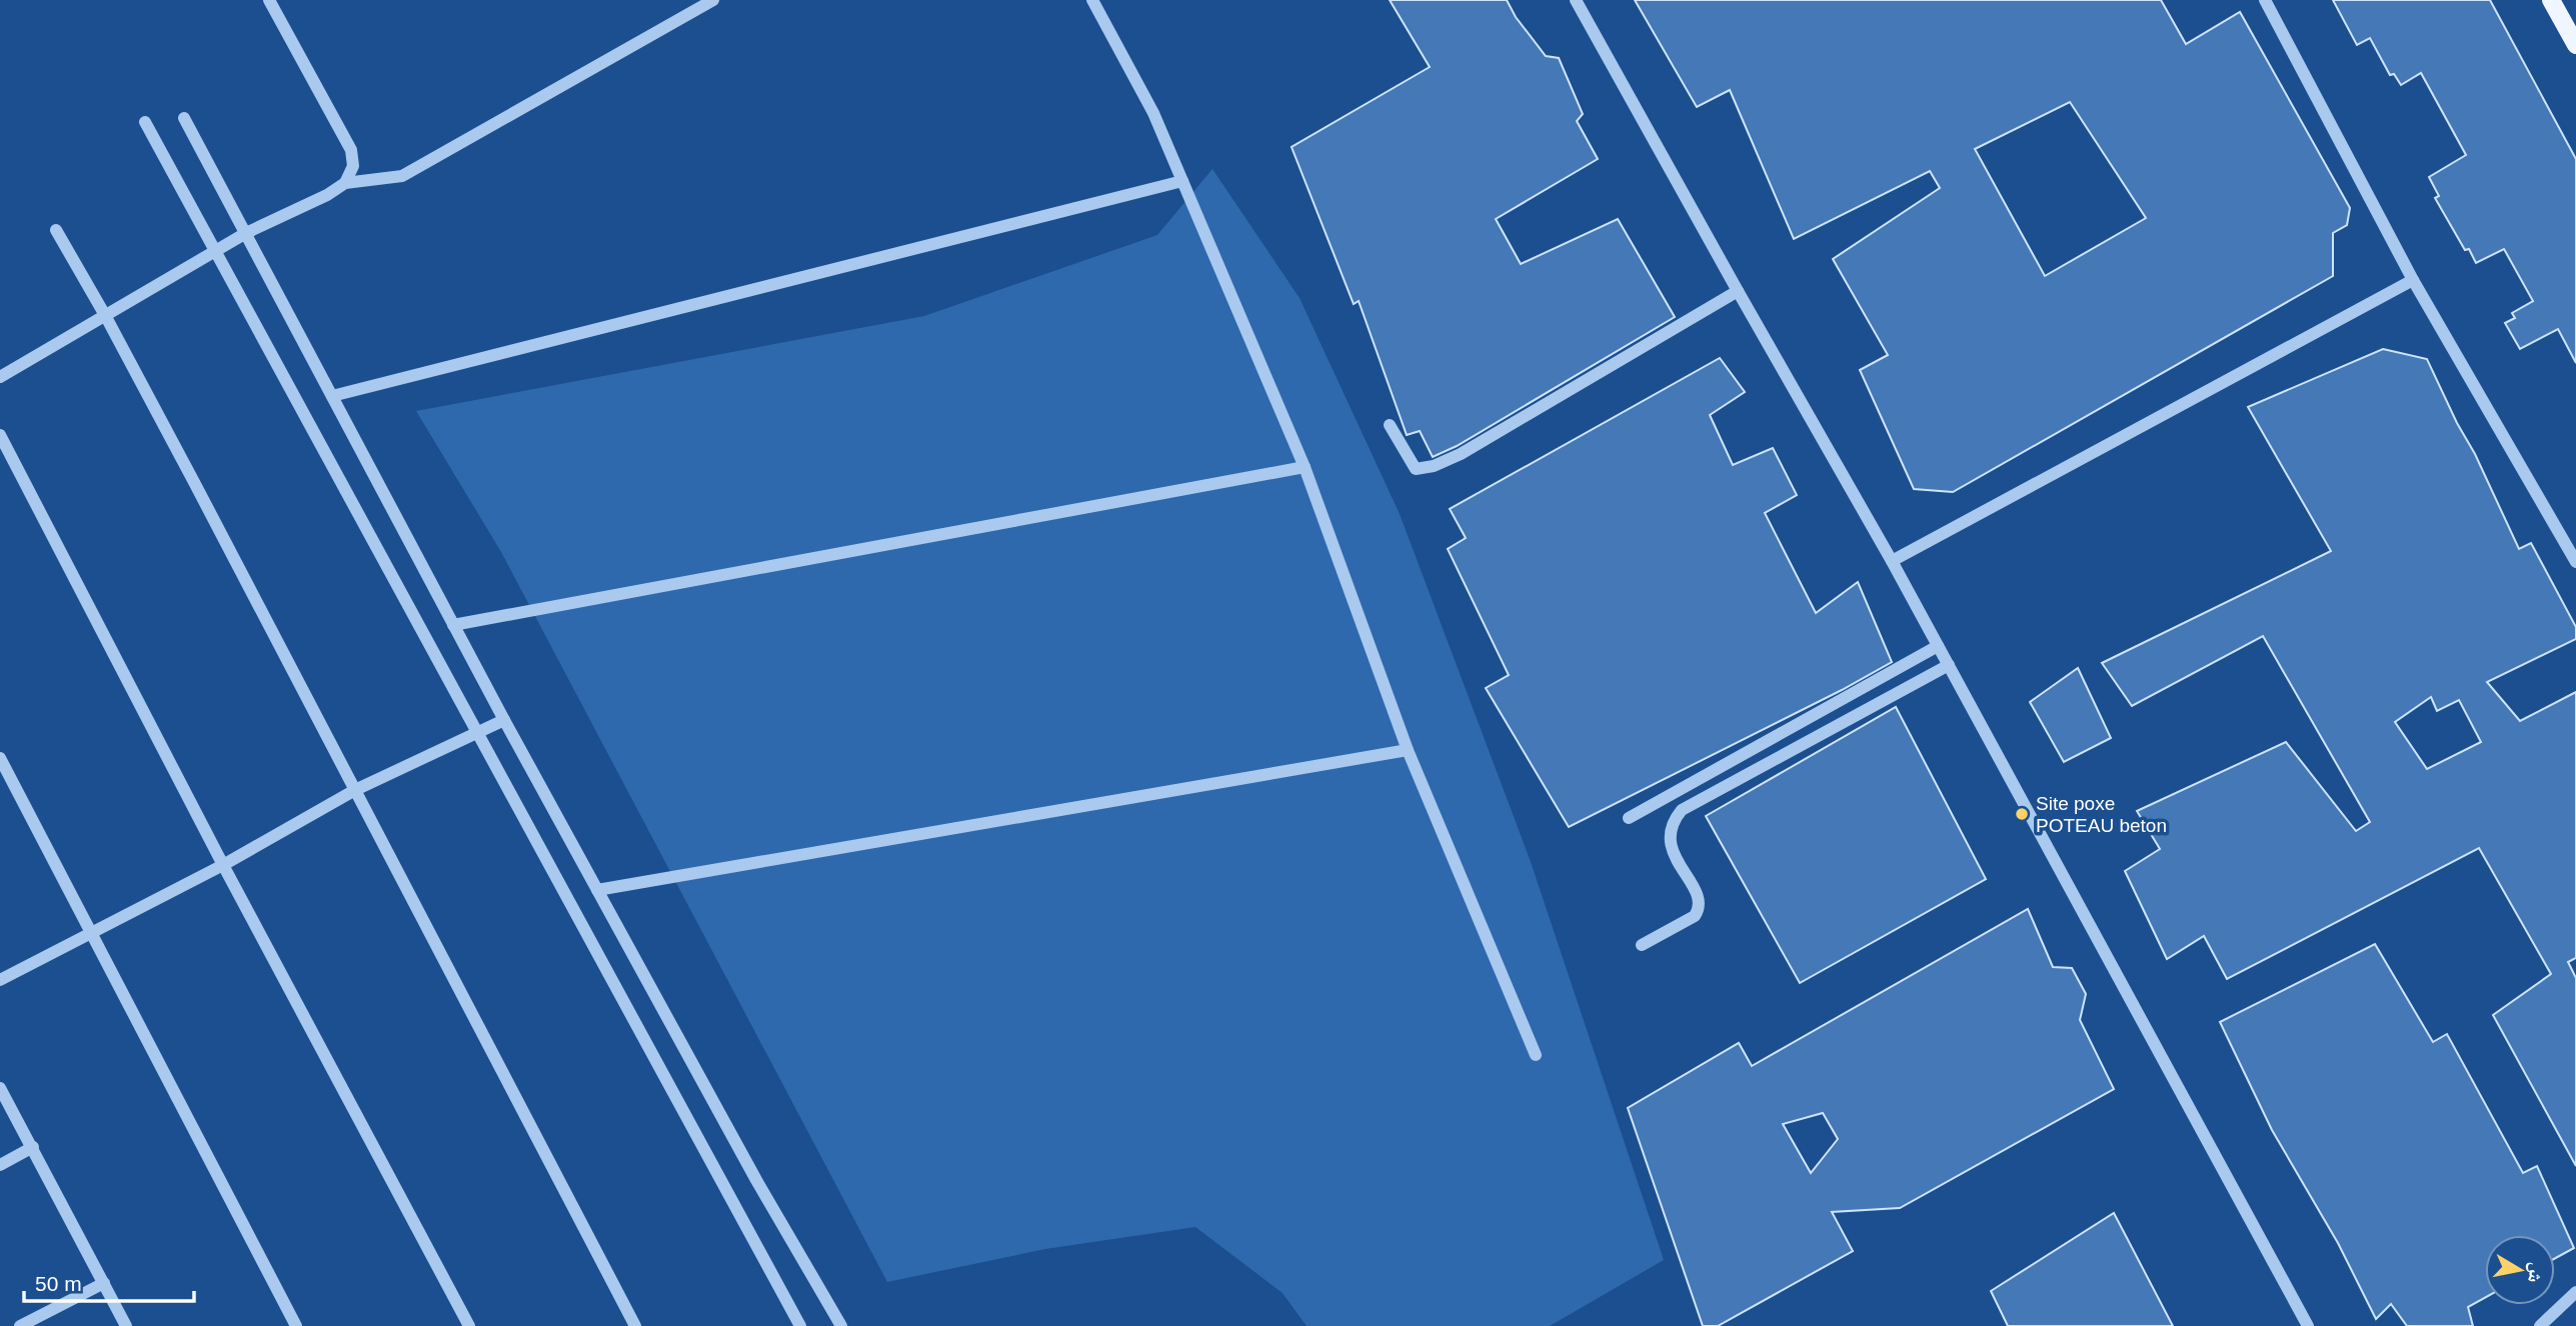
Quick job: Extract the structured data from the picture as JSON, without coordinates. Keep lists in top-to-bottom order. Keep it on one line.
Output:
{"places":["Site poxe POTEAU beton"],"scale_bar":"50 m","north":"right"}
